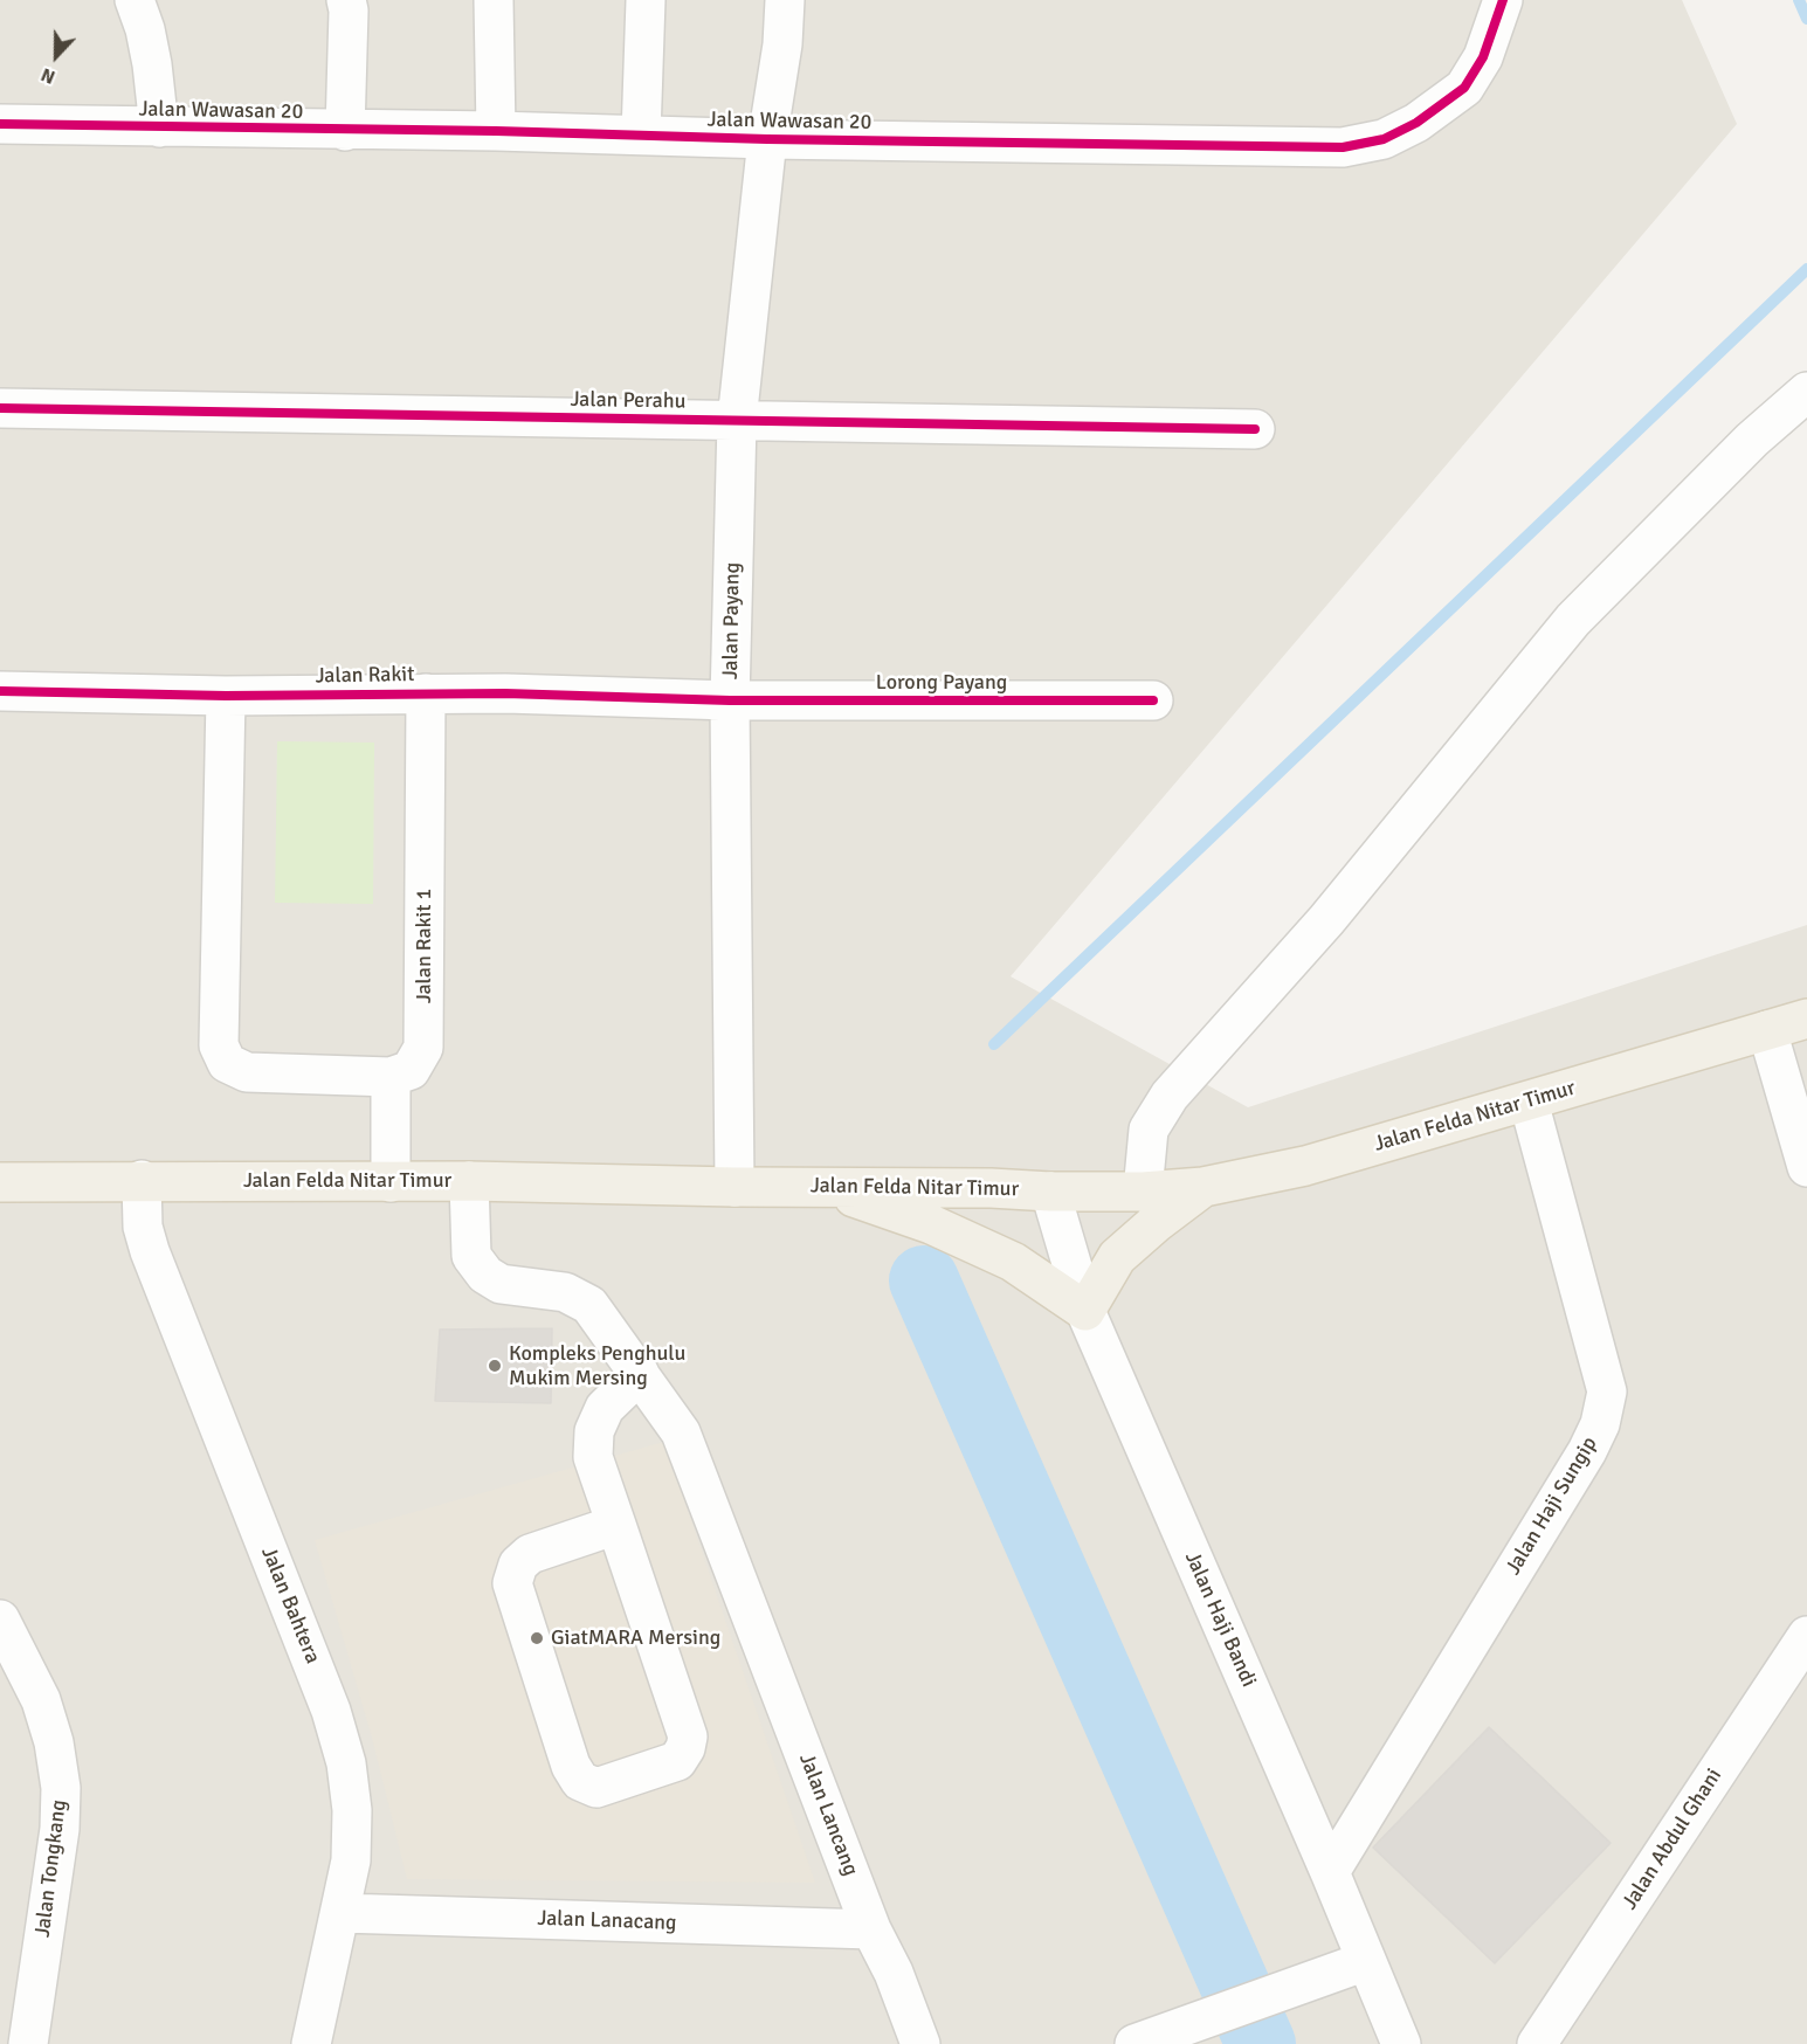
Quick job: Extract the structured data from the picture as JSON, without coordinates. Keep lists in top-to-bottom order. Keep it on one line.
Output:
{"streets":{"main road":["Jalan Felda Nitar Timur"],"street":["Jalan Wawasan 20","Jalan Perahu","Jalan Payang","Jalan Rakit","Lorong Payang","Jalan Rakit 1","Jalan Haji Sungip","Jalan Bahtera","Jalan Haji Bandi","Jalan Lancang","Jalan Abdul Ghani","Jalan Tongkang","Jalan Lanacang"]},"crossings":[["Jalan Wawasan 20","Jalan Payang"],["Jalan Perahu","Jalan Payang"],["Jalan Payang","Jalan Rakit"],["Jalan Payang","Lorong Payang"],["Jalan Payang","Jalan Felda Nitar Timur"],["Jalan Rakit","Lorong Payang"],["Jalan Rakit","Jalan Rakit 1"],["Jalan Felda Nitar Timur","Jalan Haji Sungip"],["Jalan Felda Nitar Timur","Jalan Bahtera"],["Jalan Felda Nitar Timur","Jalan Haji Bandi"],["Jalan Felda Nitar Timur","Jalan Lancang"],["Jalan Haji Sungip","Jalan Haji Bandi"],["Jalan Bahtera","Jalan Lanacang"],["Jalan Lancang","Jalan Lanacang"]],"places":["Kompleks Penghulu Mukim Mersing","GiatMARA Mersing"],"north":"bottom"}
